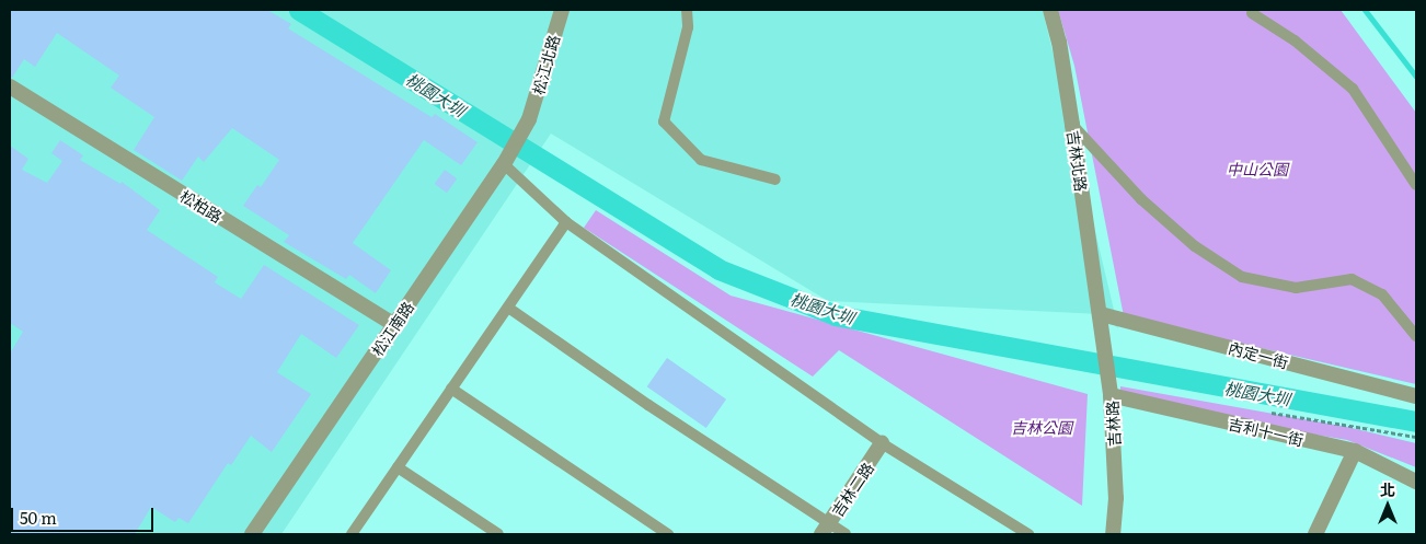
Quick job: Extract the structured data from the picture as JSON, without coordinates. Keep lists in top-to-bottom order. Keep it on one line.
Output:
{"streets":{"street":["松江北路","吉林北路","松柏路","松江南路","內定一街","吉林路","吉利十一街","吉林二路"]},"crossings":[["松江北路","松江南路"],["吉林北路","內定一街"],["吉林北路","吉林路"],["松柏路","松江南路"],["內定一街","吉林路"],["吉林路","吉利十一街"]],"water":["桃園大圳"],"parks":["中山公園","吉林公園"],"scale_bar":"50 m","north":"top"}
